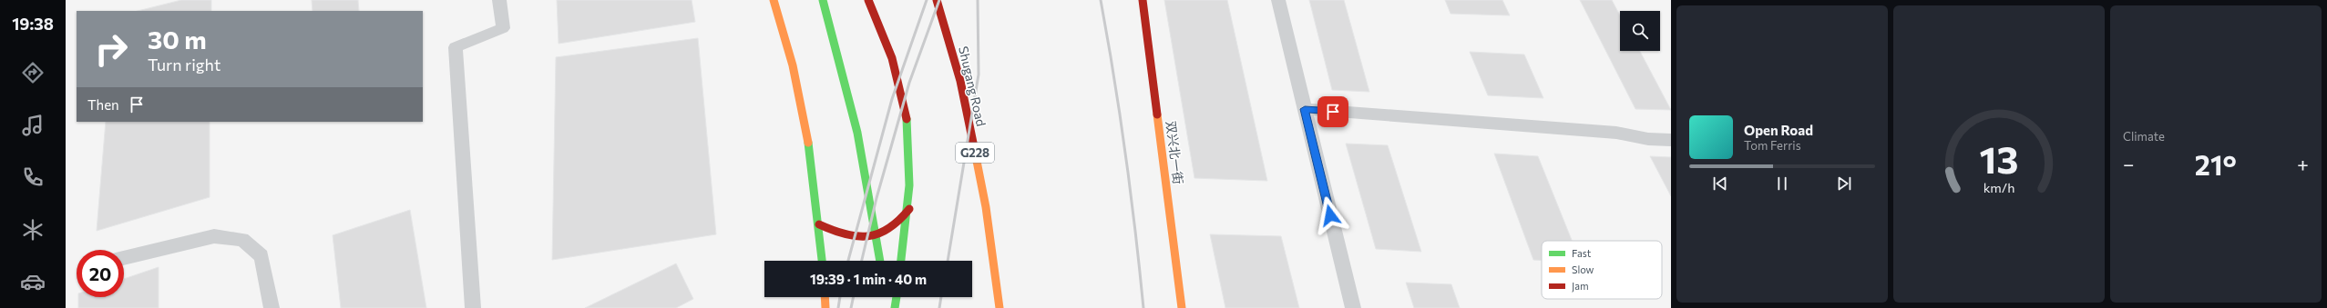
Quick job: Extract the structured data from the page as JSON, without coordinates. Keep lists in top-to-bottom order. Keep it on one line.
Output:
{"streets":{"main road":["Shugang Road","G228","双兴北一街"]},"legend":["Fast","Slow","Jam"],"page":{"tabs":"19:38","tile":"Climate","turn":["30 m","Turn right"],"then":"Then","song":["Open Road","Tom Ferris"],"heat":["−","21°","+"],"limit":"20","trip":"19:39 · 1 min · 40 m","gauge":["13","km/h"]}}
